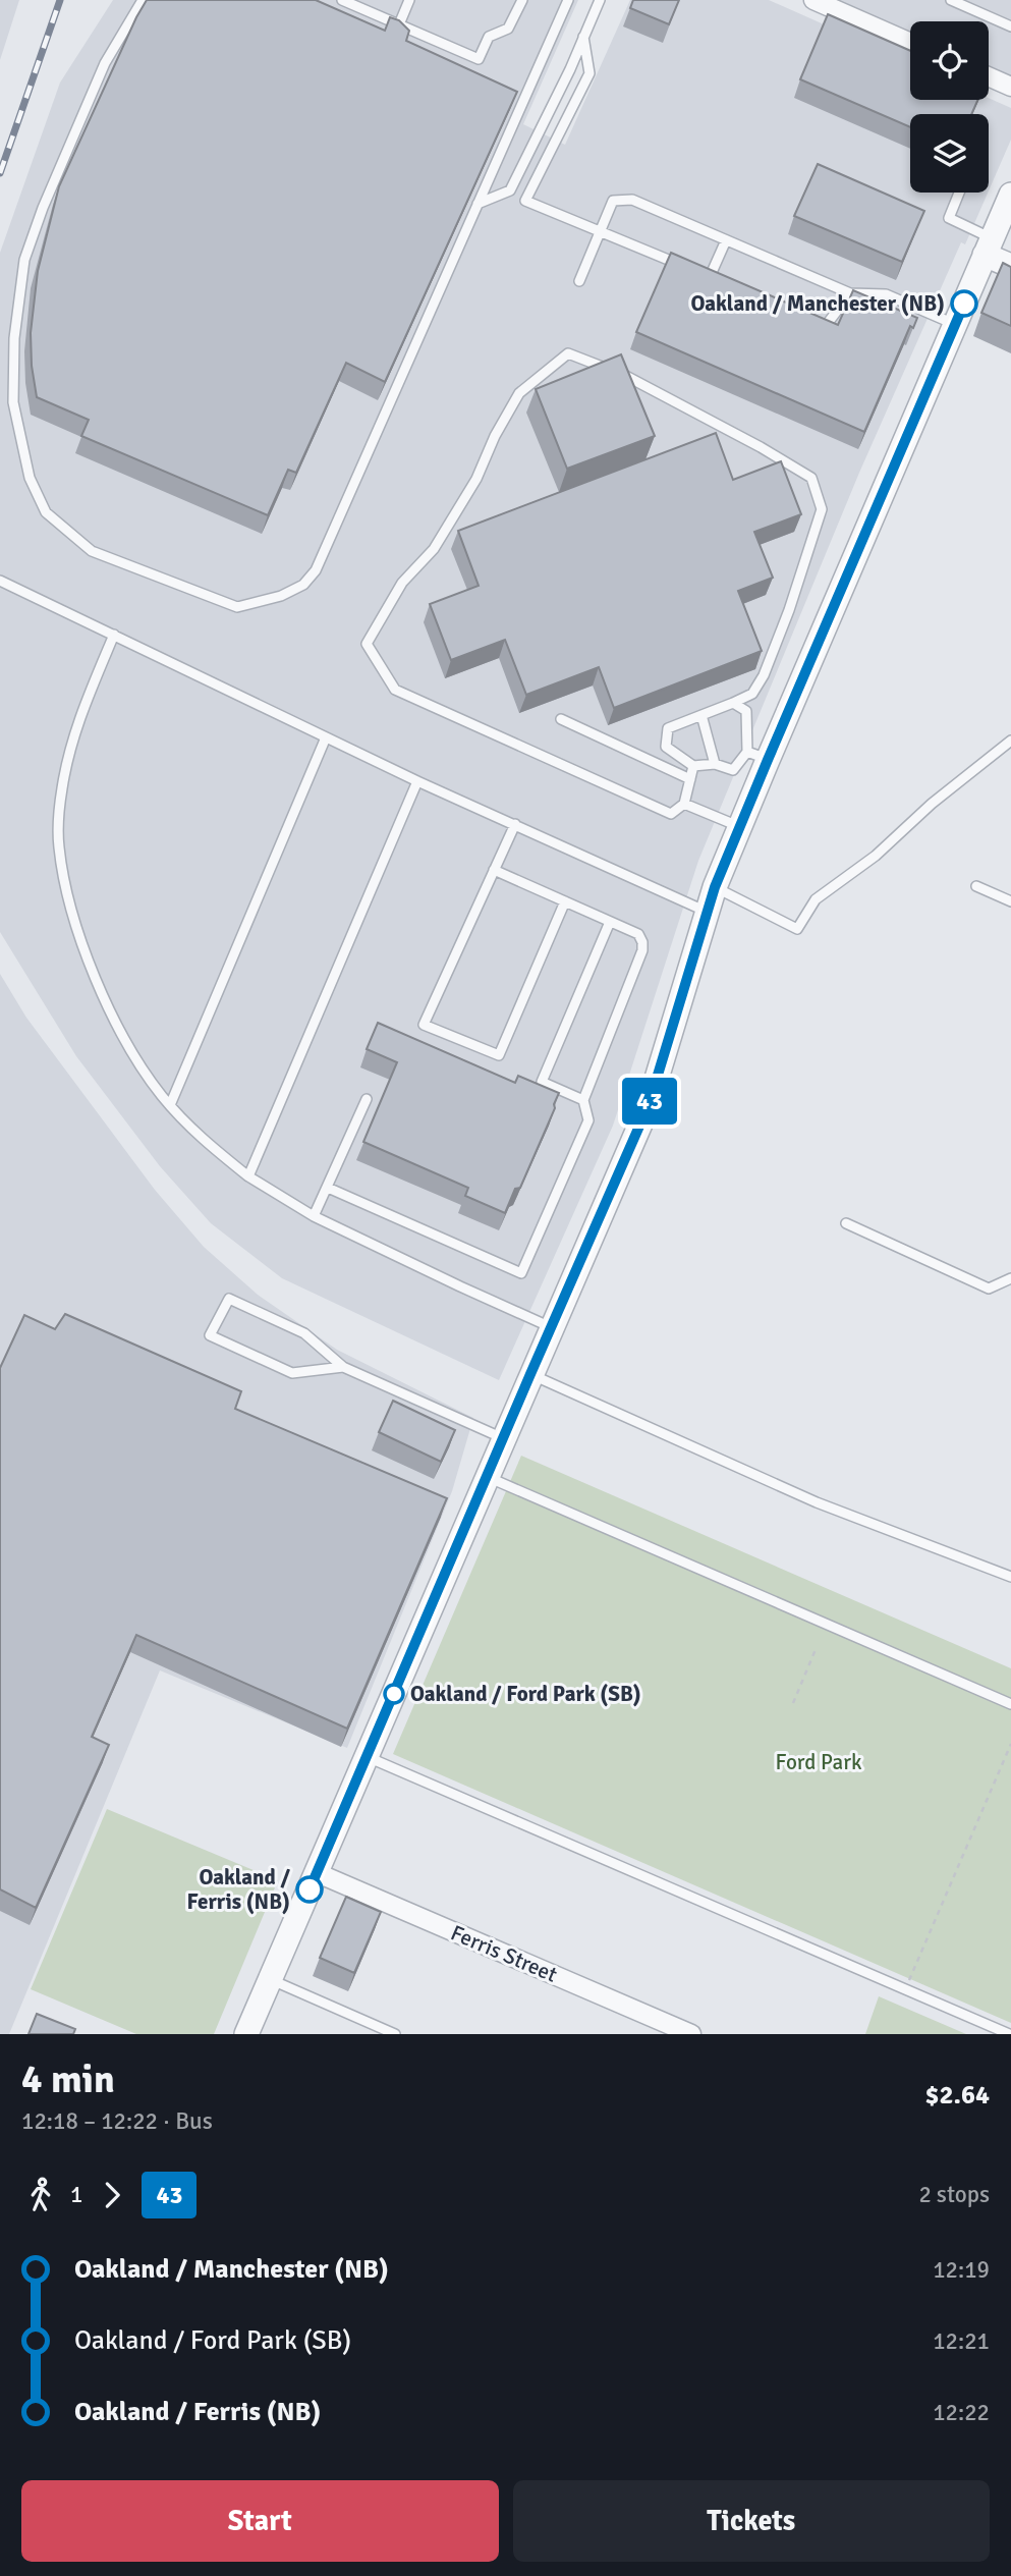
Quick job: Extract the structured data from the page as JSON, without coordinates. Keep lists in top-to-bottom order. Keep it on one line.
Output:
{"streets":{"street":["Ferris Street"]},"parks":["Ford Park"],"places":["Oakland / Manchester (NB)","Oakland / Ford Park (SB)","Oakland / Ferris (NB)"],"lines":["bus line 43"],"page":{"on_map":"43","heading":["4 min","12:18 – 12:22 · Bus","$2.64"],"legs":["1","43","2 stops"],"list":[{"name":"Oakland / Manchester (NB)","value":"12:19"},{"name":"Oakland / Ford Park (SB)","value":"12:21"},{"name":"Oakland / Ferris (NB)","value":"12:22"}],"buttons":["Start","Tickets"]}}
